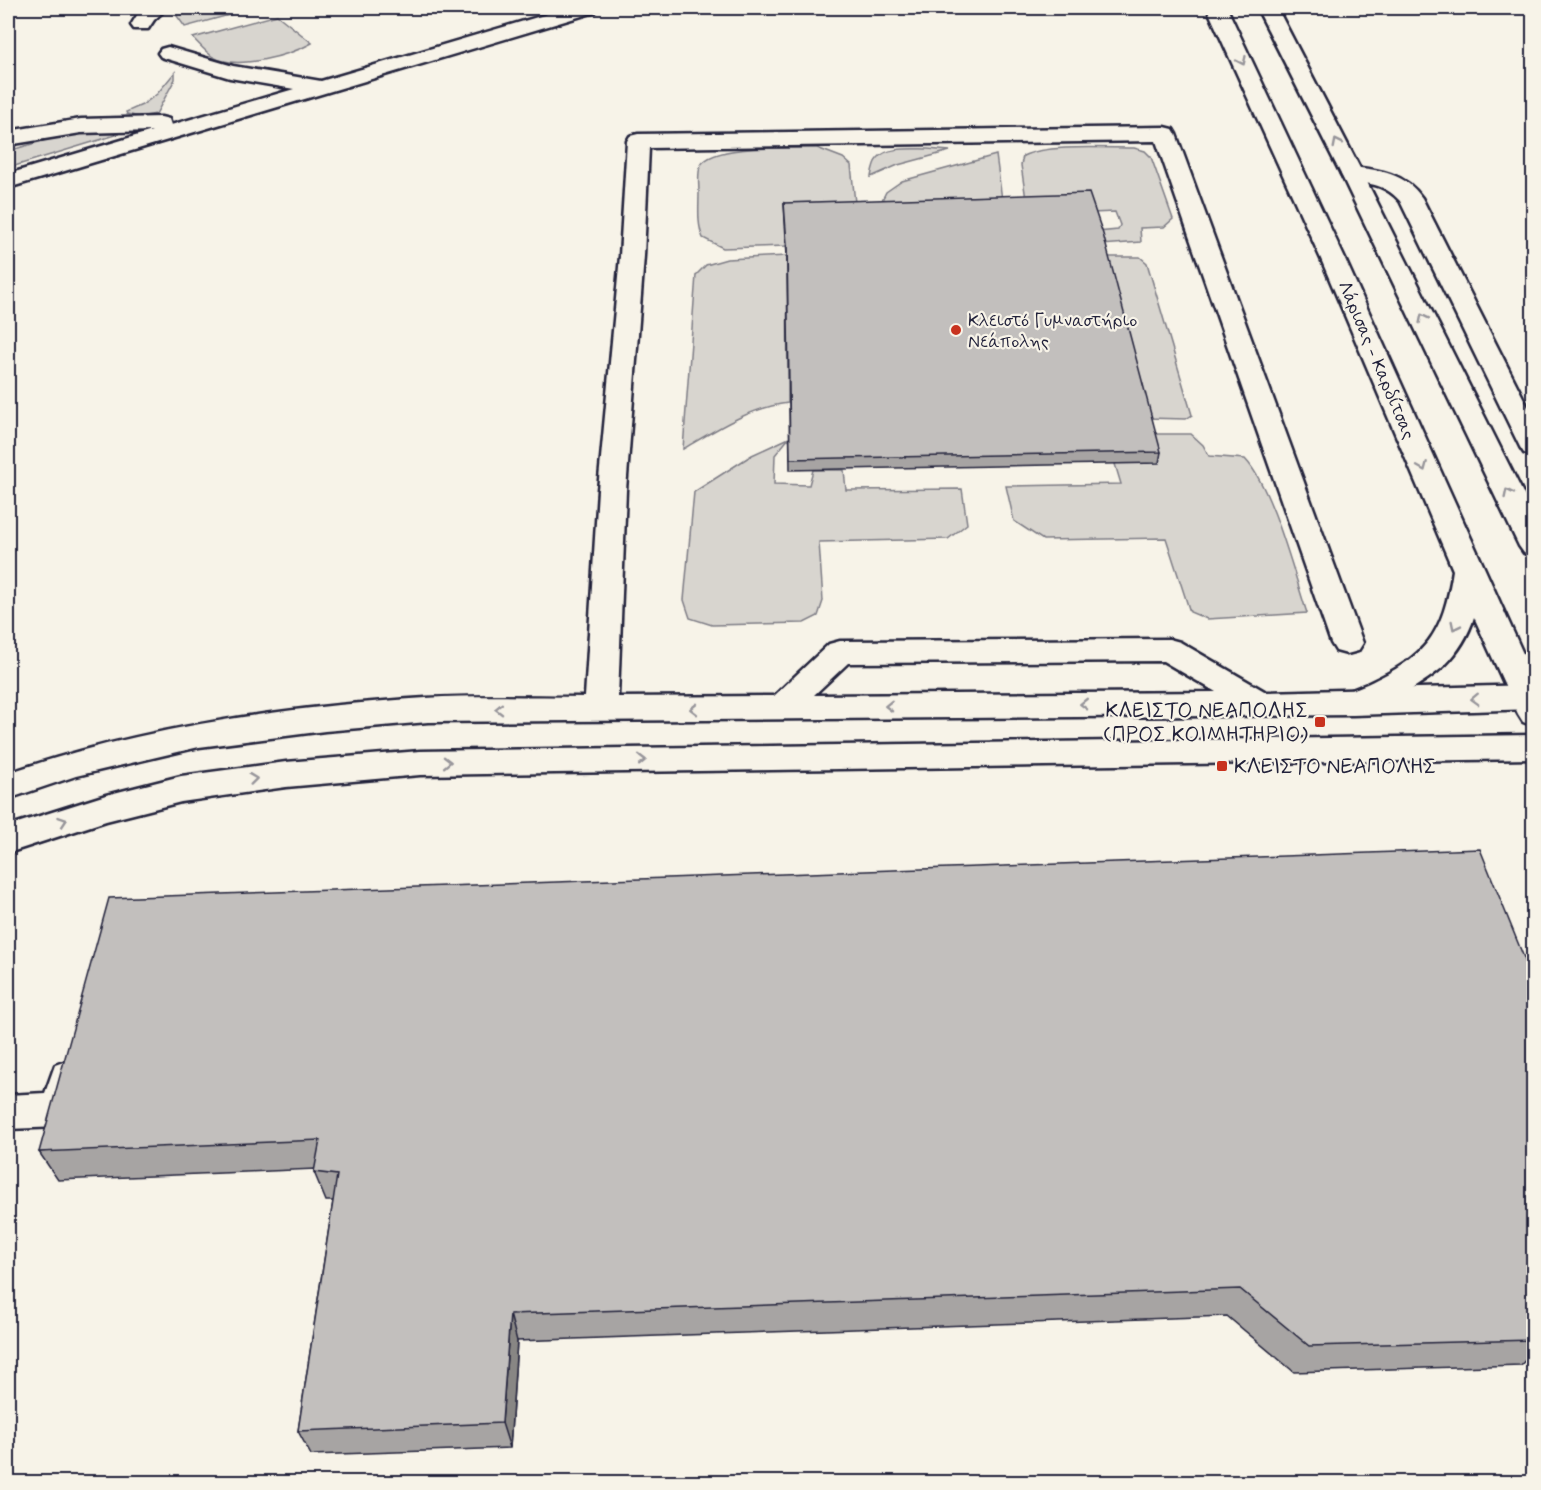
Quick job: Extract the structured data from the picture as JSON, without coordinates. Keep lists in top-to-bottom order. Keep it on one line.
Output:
{"streets":{"street":["Λάρισας - Καρδίτσας"]},"places":{"other":["Κλειστό Γυμναστήριο Νεάπολης"],"transit":["ΚΛΕΙΣΤΟ ΝΕΑΠΟΛΗΣ (ΠΡΟΣ ΚΟΙΜΗΤΗΡΙΟ)","ΚΛΕΙΣΤΟ ΝΕΑΠΟΛΗΣ"]}}
